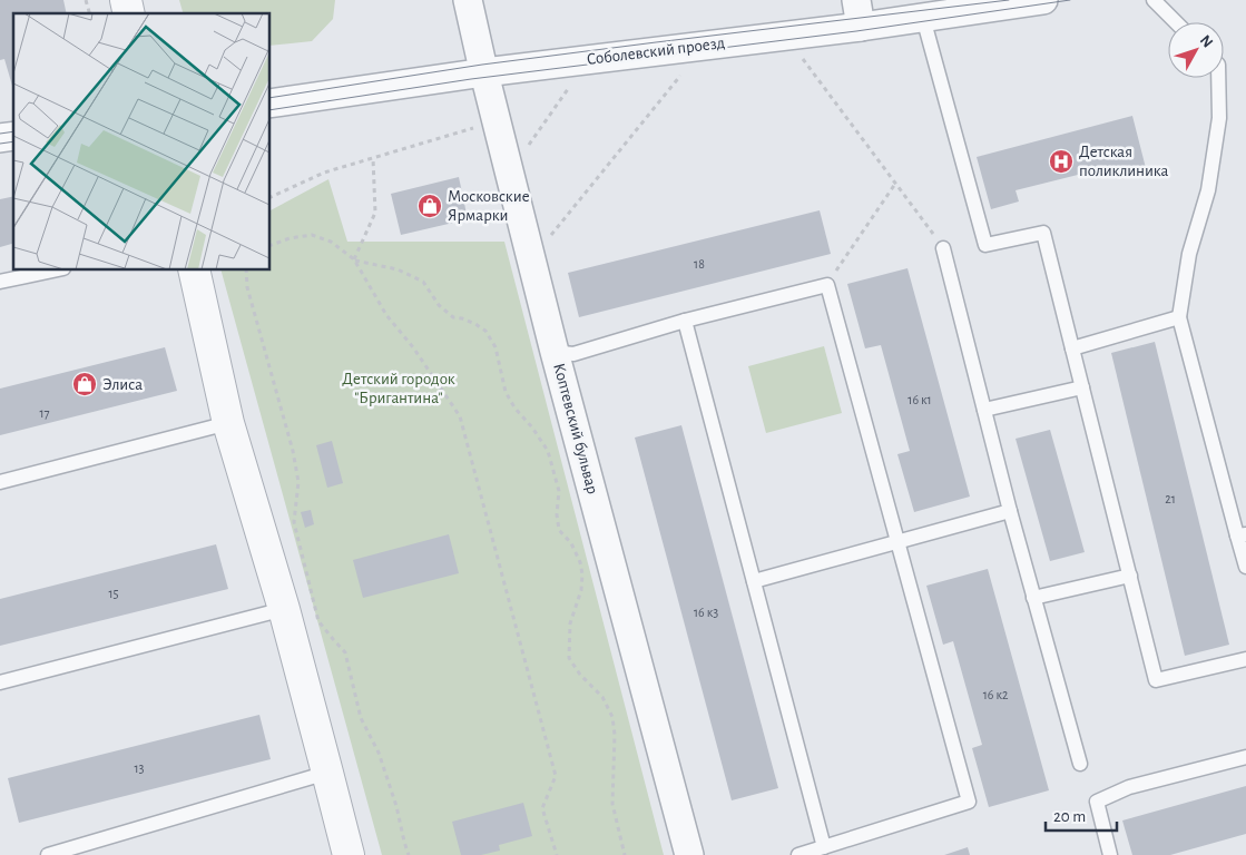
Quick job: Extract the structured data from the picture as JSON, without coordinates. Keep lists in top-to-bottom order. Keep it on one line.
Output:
{"streets":{"street":["Соболевский проезд","Коптевский бульвар"]},"crossings":[["Соболевский проезд","Коптевский бульвар"]],"parks":["Детский городок \"Бригантина\""],"places":{"hospital":["Детская поликлиника"],"shop":["Московские Ярмарки","Элиса"]},"house_numbers":["18","16 к1","17","21","15","16 к3","16 к2","13"],"scale_bar":"20 m","north":"top right"}
